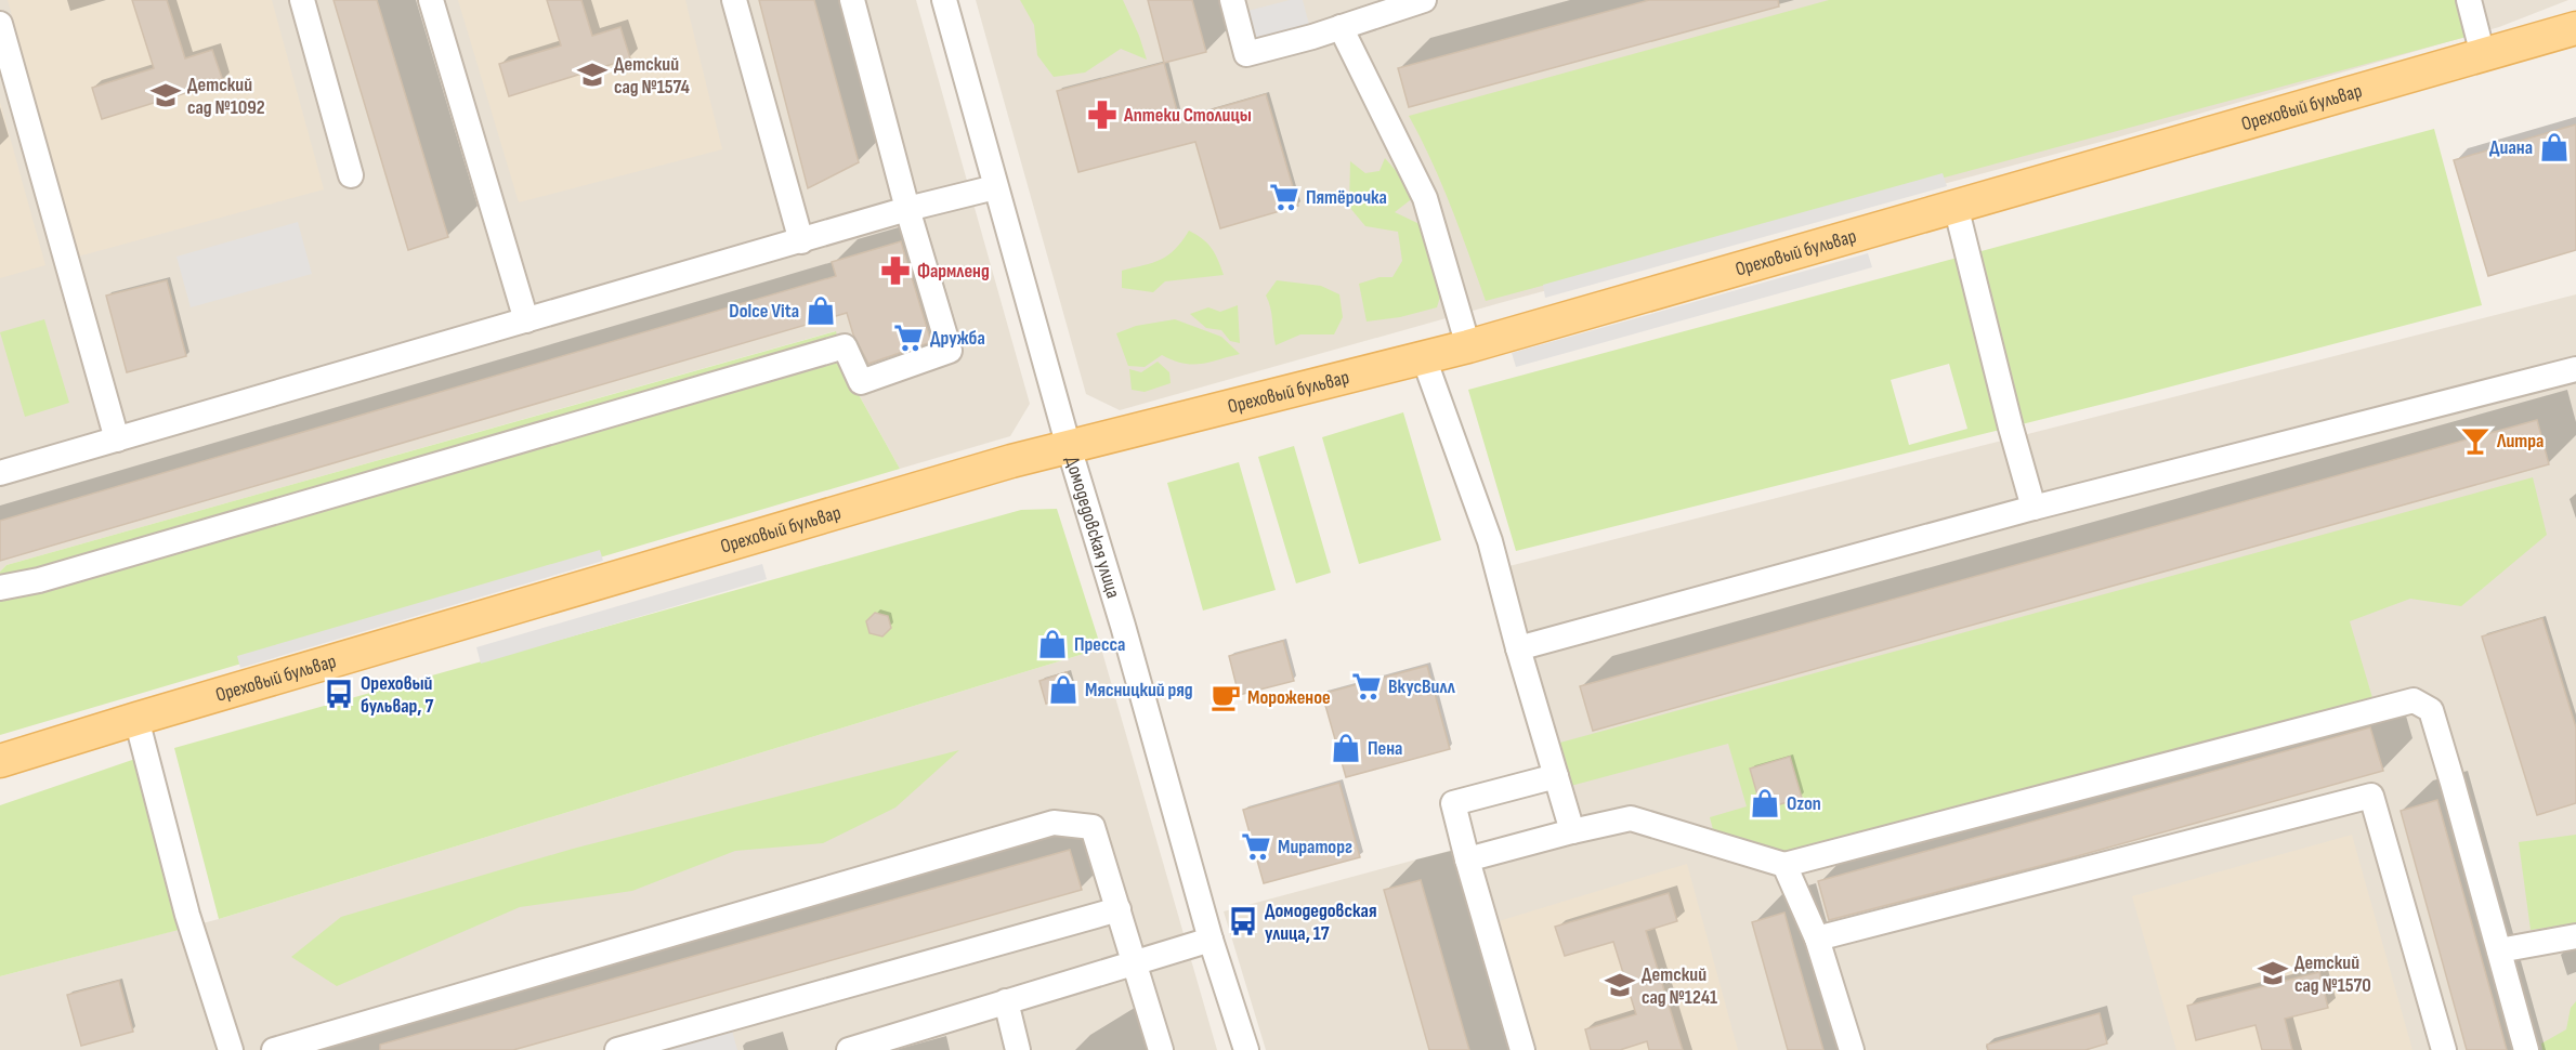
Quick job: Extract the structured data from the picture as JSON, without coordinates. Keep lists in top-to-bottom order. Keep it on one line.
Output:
{"streets":{"main road":["Ореховый бульвар"],"street":["Домодедовская улица"]},"crossings":[["Ореховый бульвар","Домодедовская улица"]],"places":{"school or university":["Детский сад №1574","Детский сад №1092","Детский сад №1570","Детский сад №1241"],"pharmacy":["Аптеки Столицы","Фармленд"],"shop":["Диана","Dolce Vita","Пресса","Мясницкий ряд","Пена","Ozon"],"supermarket":["Пятёрочка","Дружба","ВкусВилл","Мираторг"],"bar":["Литра"],"bus stop":["Ореховый бульвар, 7","Домодедовская улица, 17"],"cafe":["Мороженое"]}}
